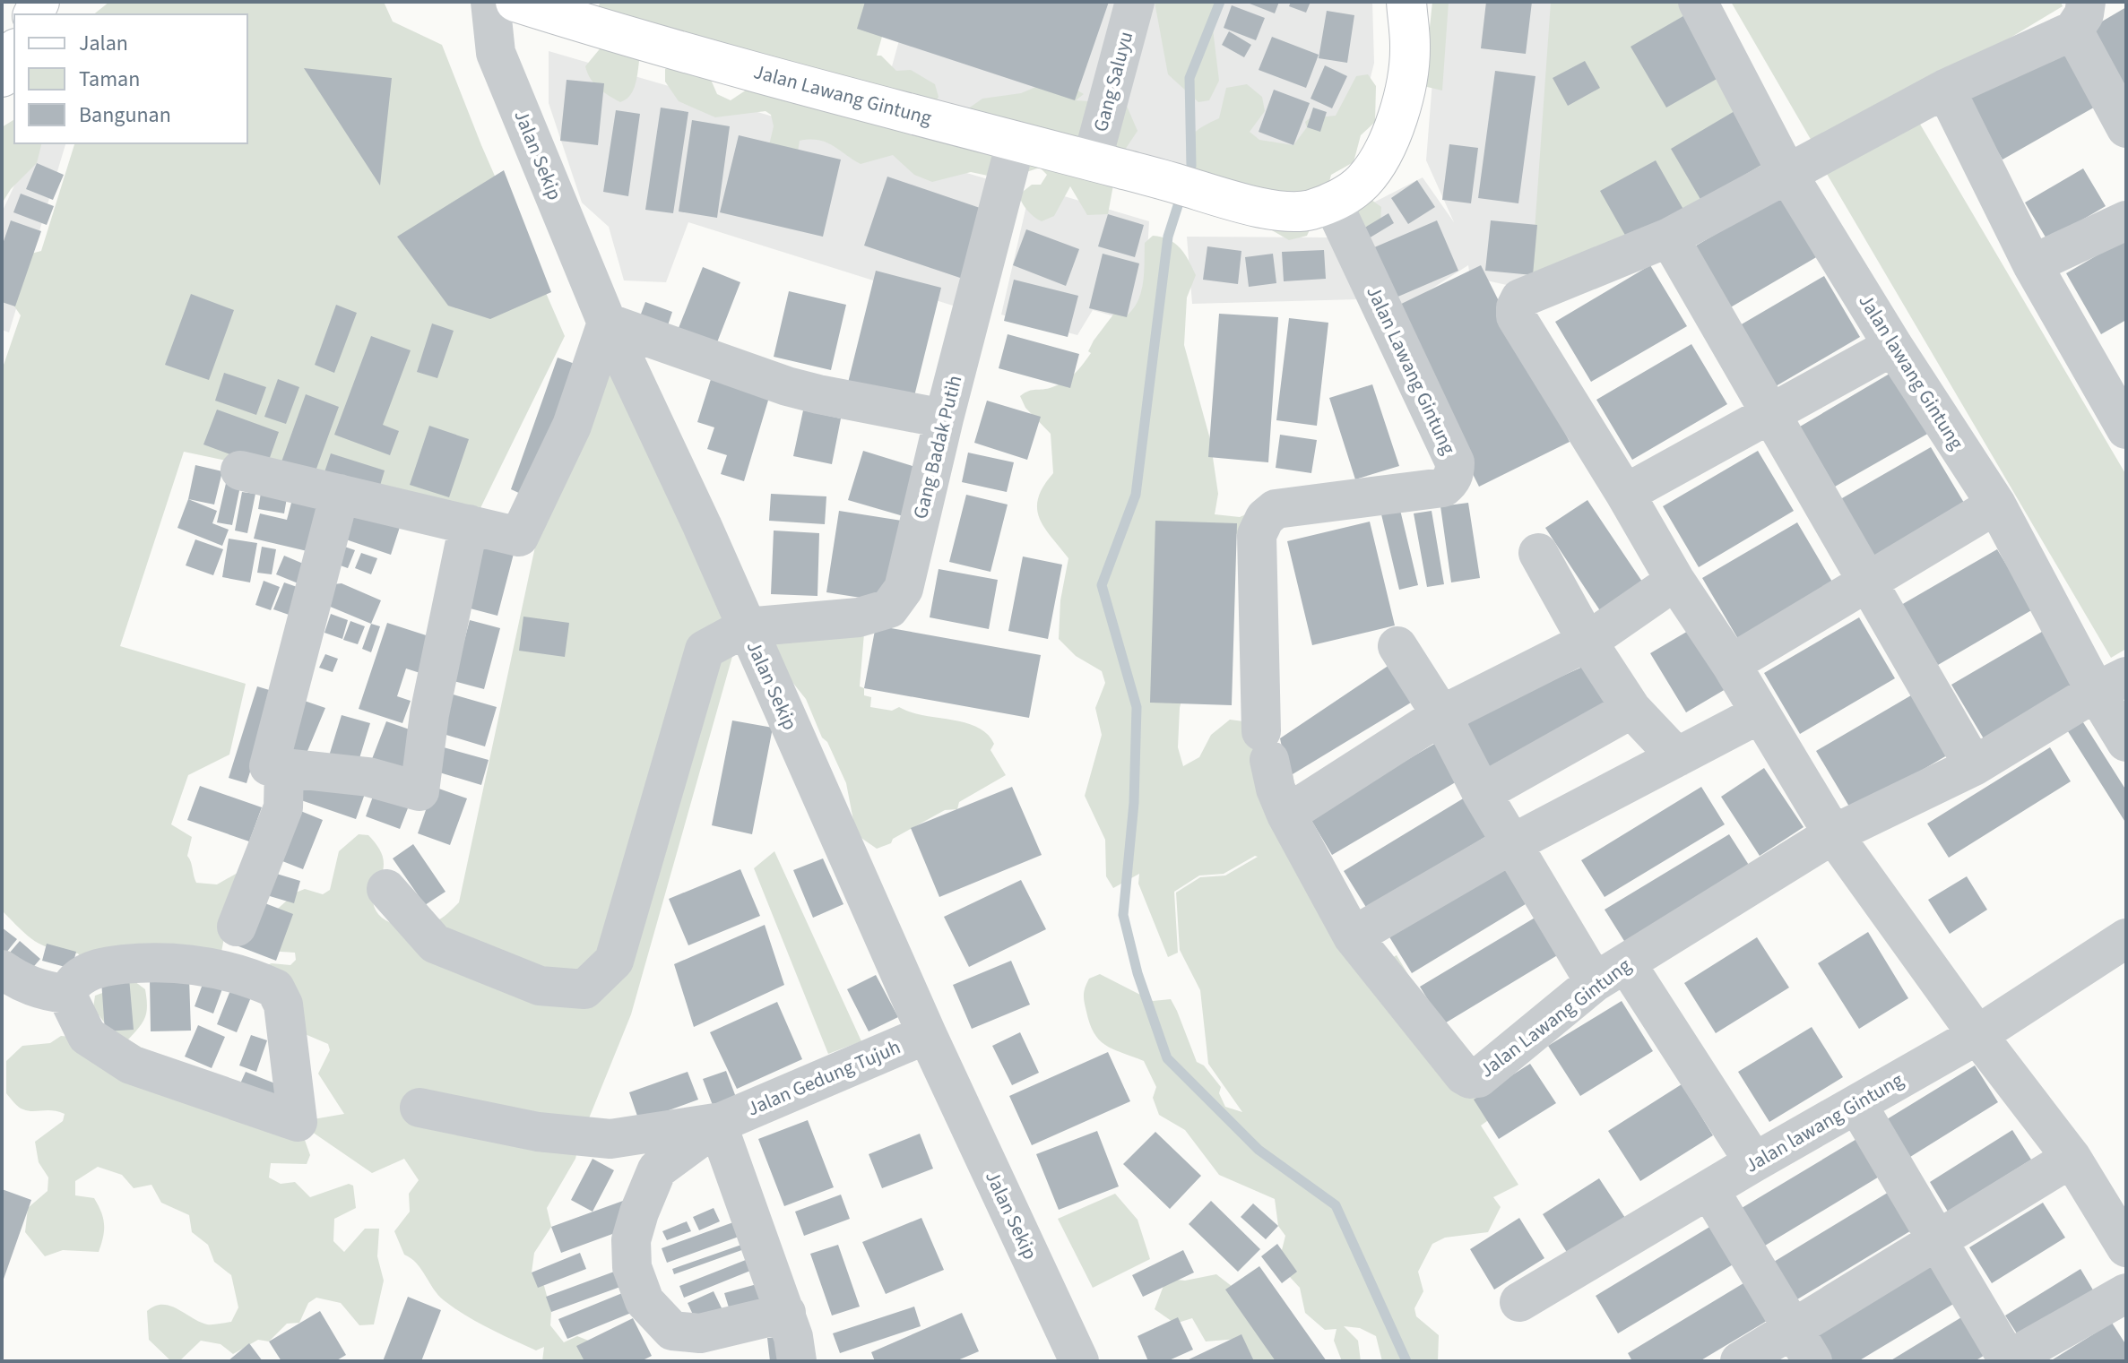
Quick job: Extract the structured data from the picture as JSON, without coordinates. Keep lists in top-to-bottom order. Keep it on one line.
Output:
{"streets":{"main road":["Jalan Lawang Gintung"],"street":["Gang Saluyu","Jalan Sekip","Jalan lawang Gintung","Gang Badak Putih","Jalan Gedung Tujuh"]},"crossings":[["Gang Saluyu","Jalan Lawang Gintung"],["Jalan Lawang Gintung","Jalan lawang Gintung"],["Jalan Lawang Gintung","Gang Badak Putih"],["Jalan Sekip","Gang Badak Putih"],["Jalan Sekip","Jalan Gedung Tujuh"]],"legend":["Jalan","Taman","Bangunan"]}
